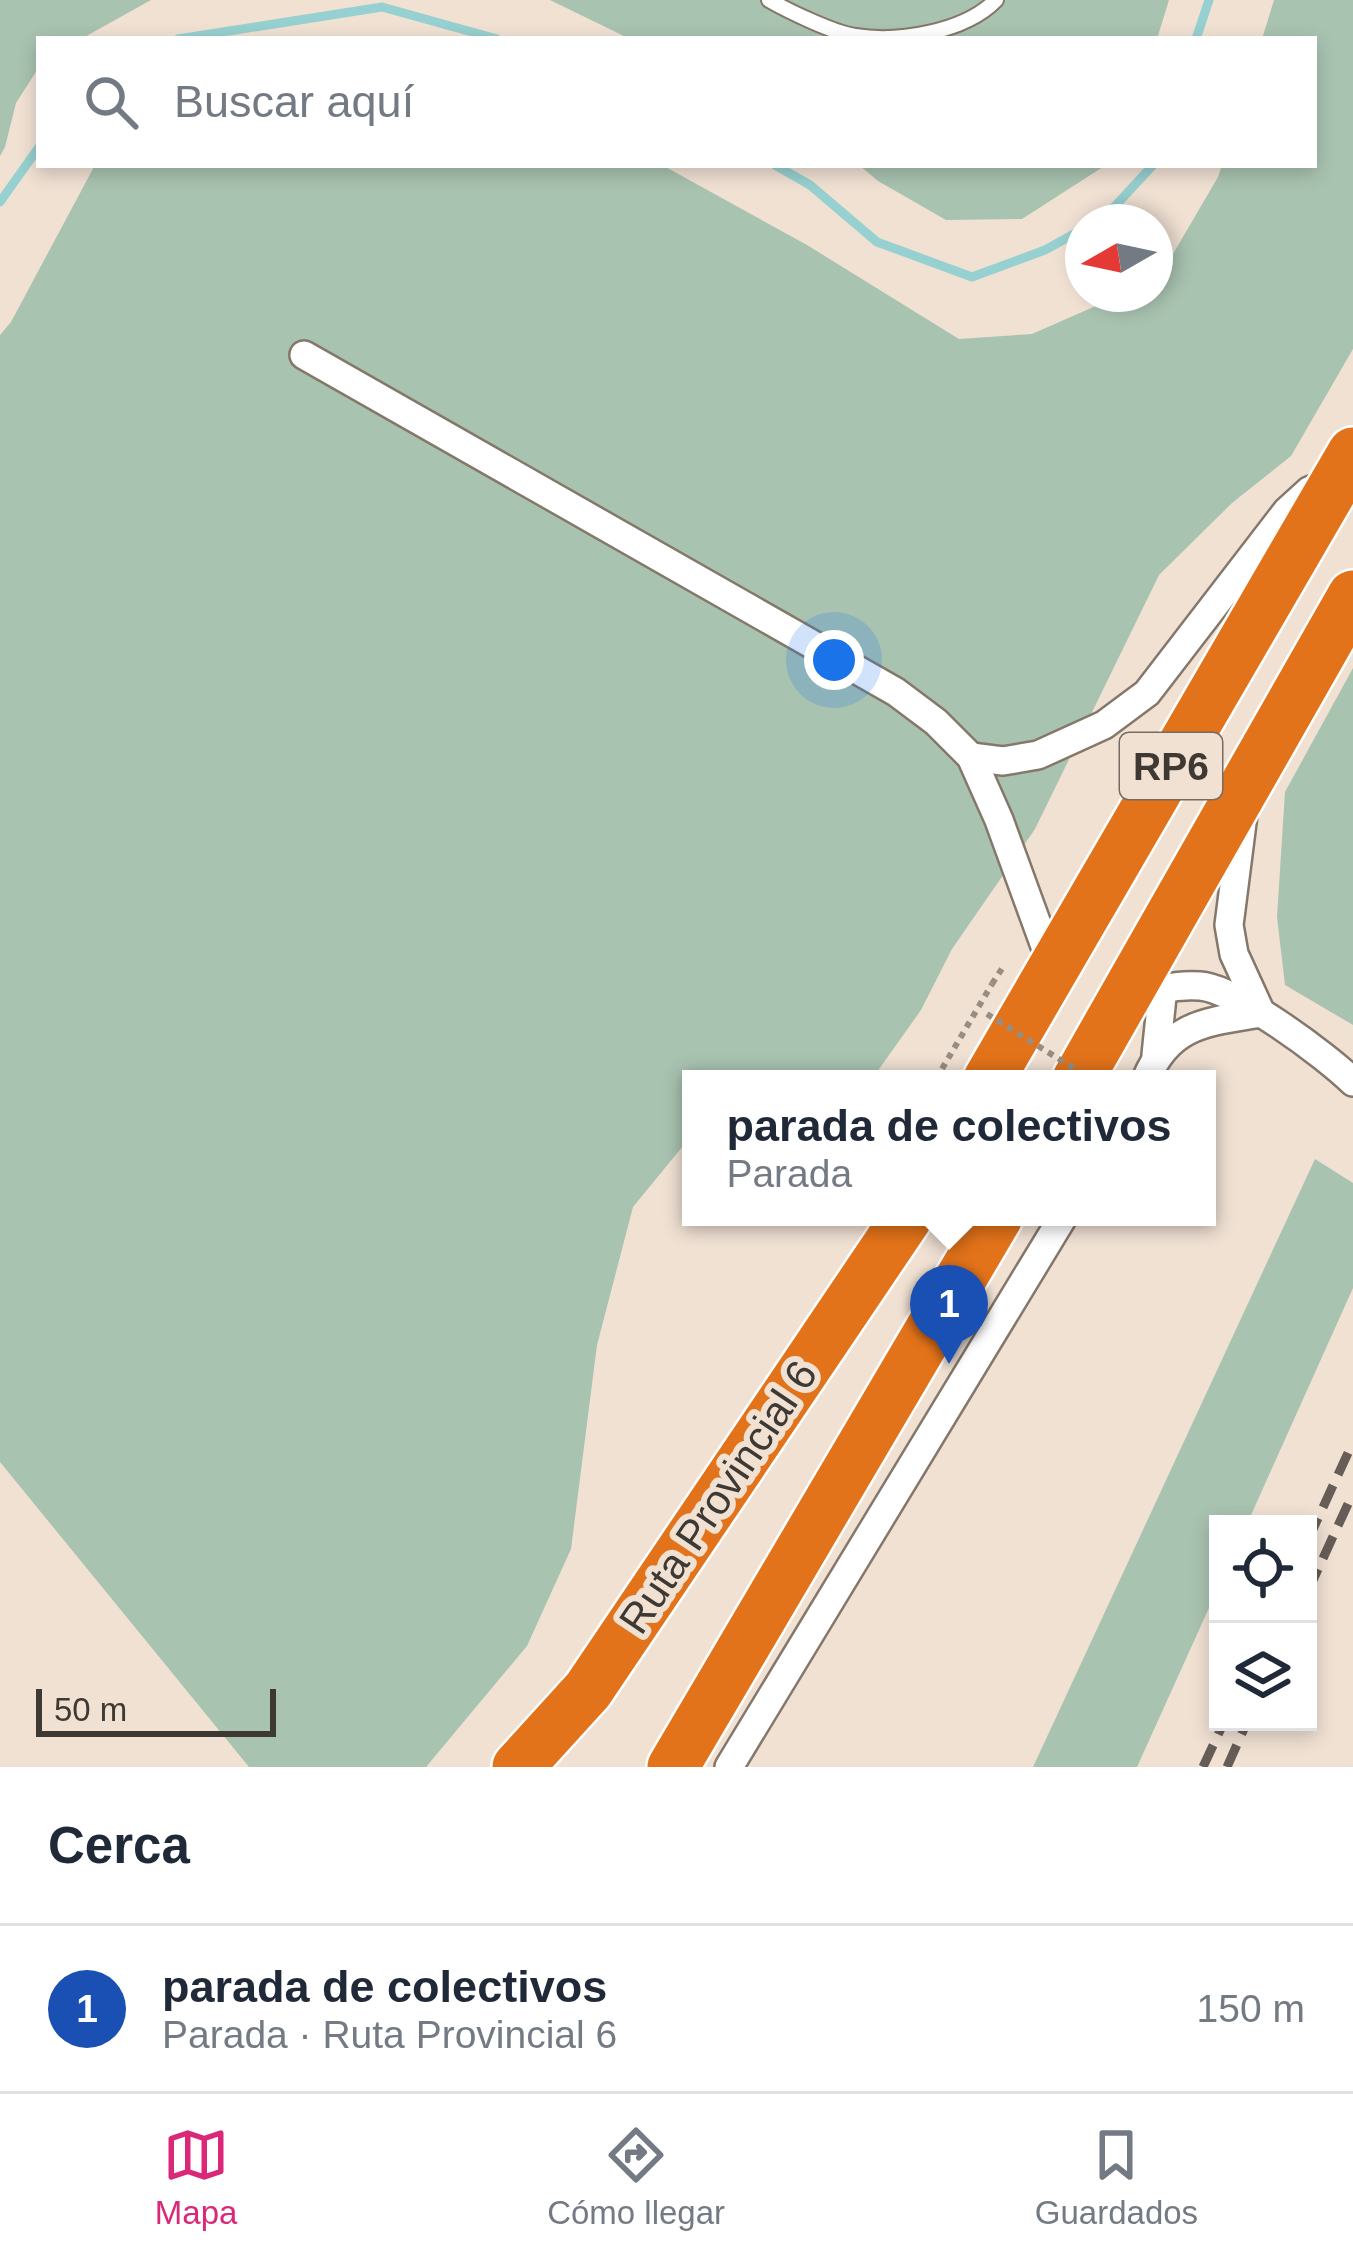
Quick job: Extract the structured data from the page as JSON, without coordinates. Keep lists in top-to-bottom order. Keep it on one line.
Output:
{"streets":{"highway":["RP6","Ruta Provincial 6"]},"scale_bar":"50 m","north":"left","page":{"search":"Buscar aquí","popup":["parada de colectivos","Parada"],"pins":"1","scale":"50 m","heading":"Cerca","list":[{"mark":"1","name":"parada de colectivos","note":"Parada · Ruta Provincial 6","value":"150 m"}],"nav":["Mapa","Cómo llegar","Guardados"]}}
